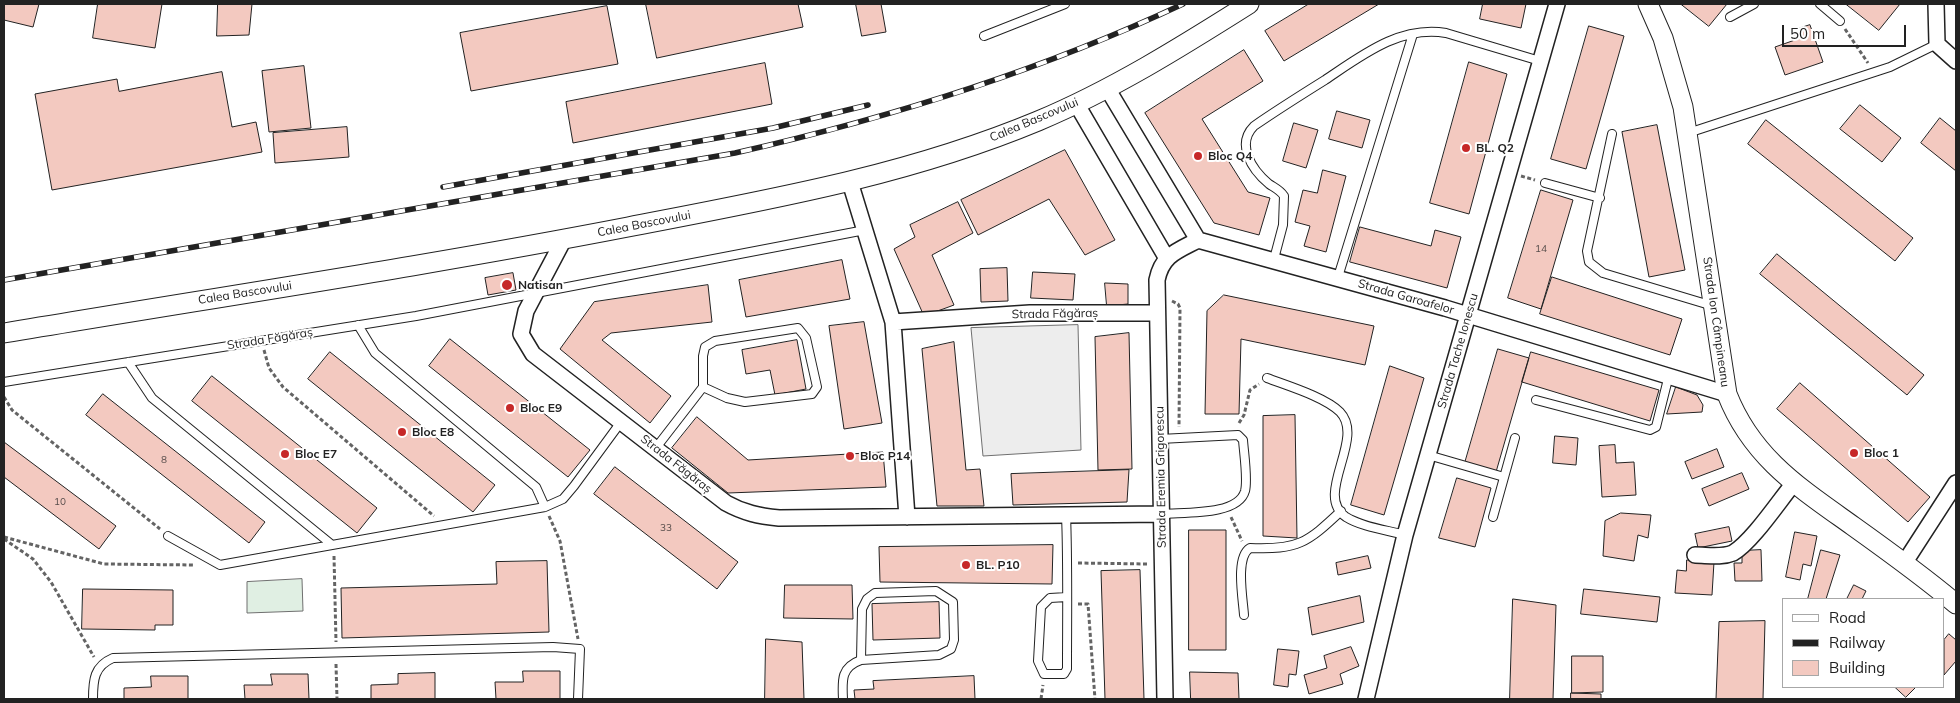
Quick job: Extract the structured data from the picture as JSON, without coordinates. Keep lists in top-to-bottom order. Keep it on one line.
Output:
{"streets":{"street":["Calea Bascovului","Strada Garoafelor","Strada Făgăraș","Strada Ion Câmpineanu","Strada Tache Ionescu","Strada Eremia Grigorescu"]},"crossings":[["Calea Bascovului","Strada Făgăraș"],["Strada Garoafelor","Strada Ion Câmpineanu"],["Strada Garoafelor","Strada Tache Ionescu"],["Strada Făgăraș","Strada Eremia Grigorescu"]],"places":["BL. Q2","Bloc Q4","Natisan","Bloc E9","Bloc E8","Bloc 1","Bloc E7","Bloc P14","BL. P10"],"house_numbers":["14","8","10","33"],"legend":["Road","Railway","Building"],"scale_bar":"50 m"}
